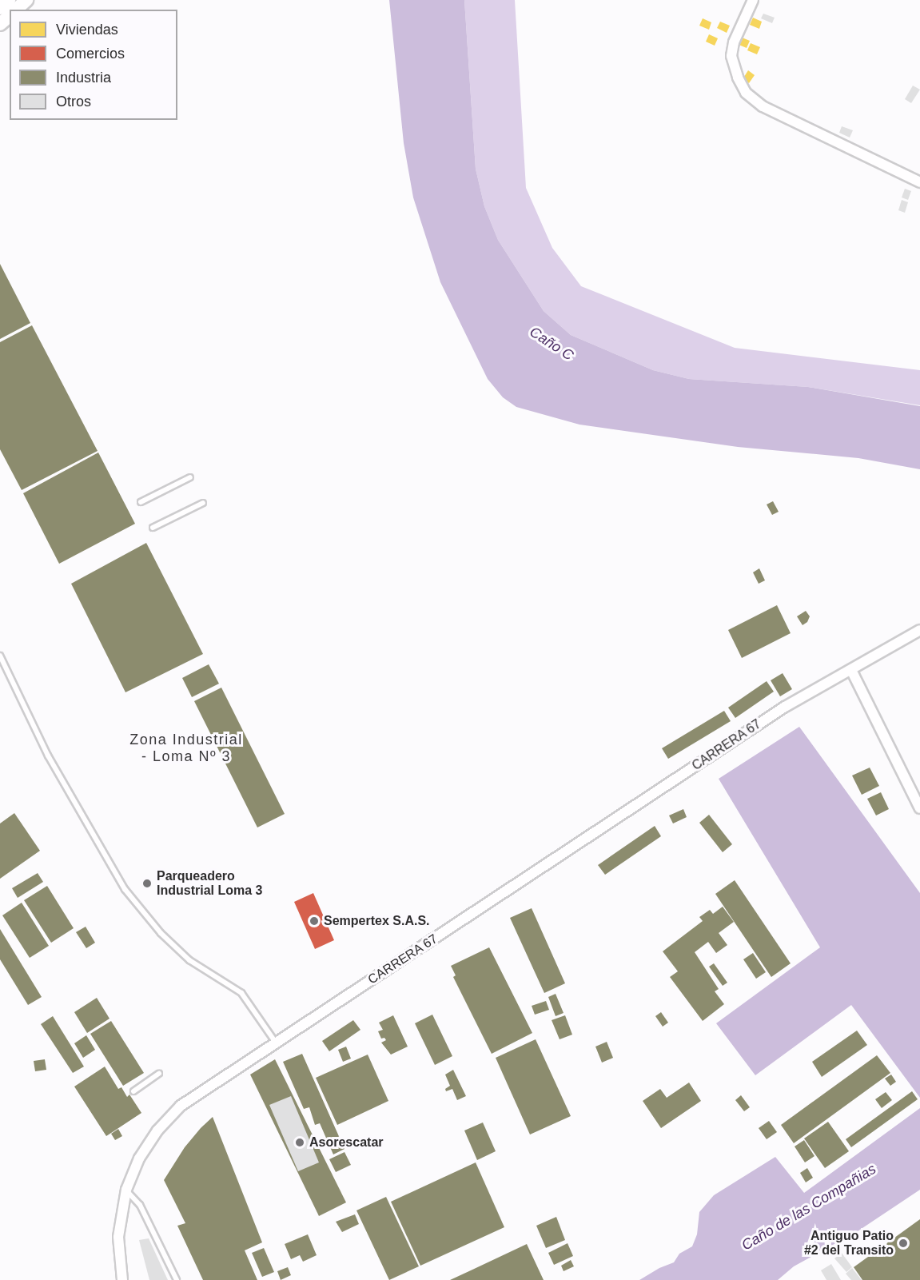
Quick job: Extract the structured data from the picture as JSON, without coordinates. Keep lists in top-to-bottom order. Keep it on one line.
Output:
{"streets":{"street":["CARRERA 67"]},"districts":["Zona Industrial - Loma Nº 3"],"water":["Caño C","Caño de las Compañias"],"places":["Parqueadero Industrial Loma 3","Sempertex S.A.S.","Asorescatar","Antiguo Patio #2 del Transito"],"legend":["Viviendas","Comercios","Industria","Otros"]}
